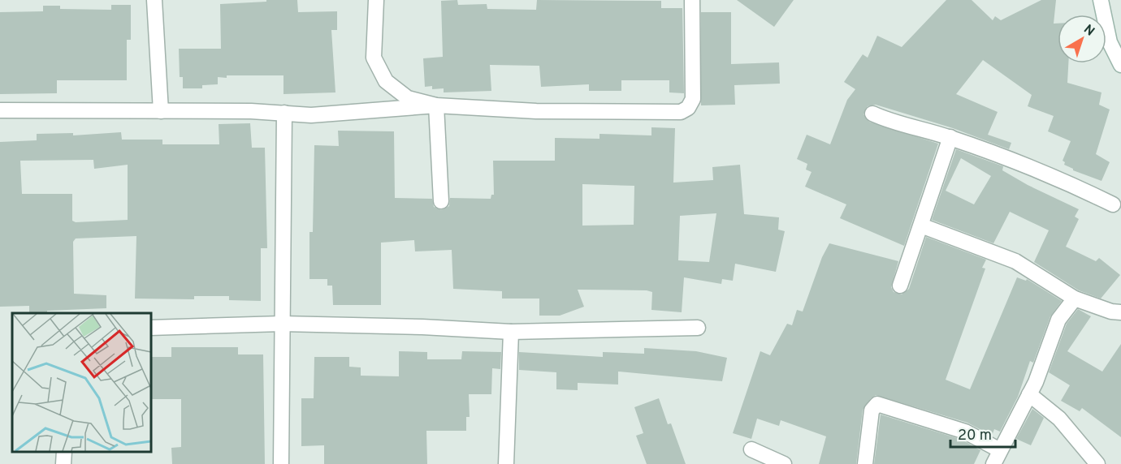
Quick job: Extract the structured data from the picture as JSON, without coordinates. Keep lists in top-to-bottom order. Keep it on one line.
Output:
{"scale_bar":"20 m","north":"top right"}
